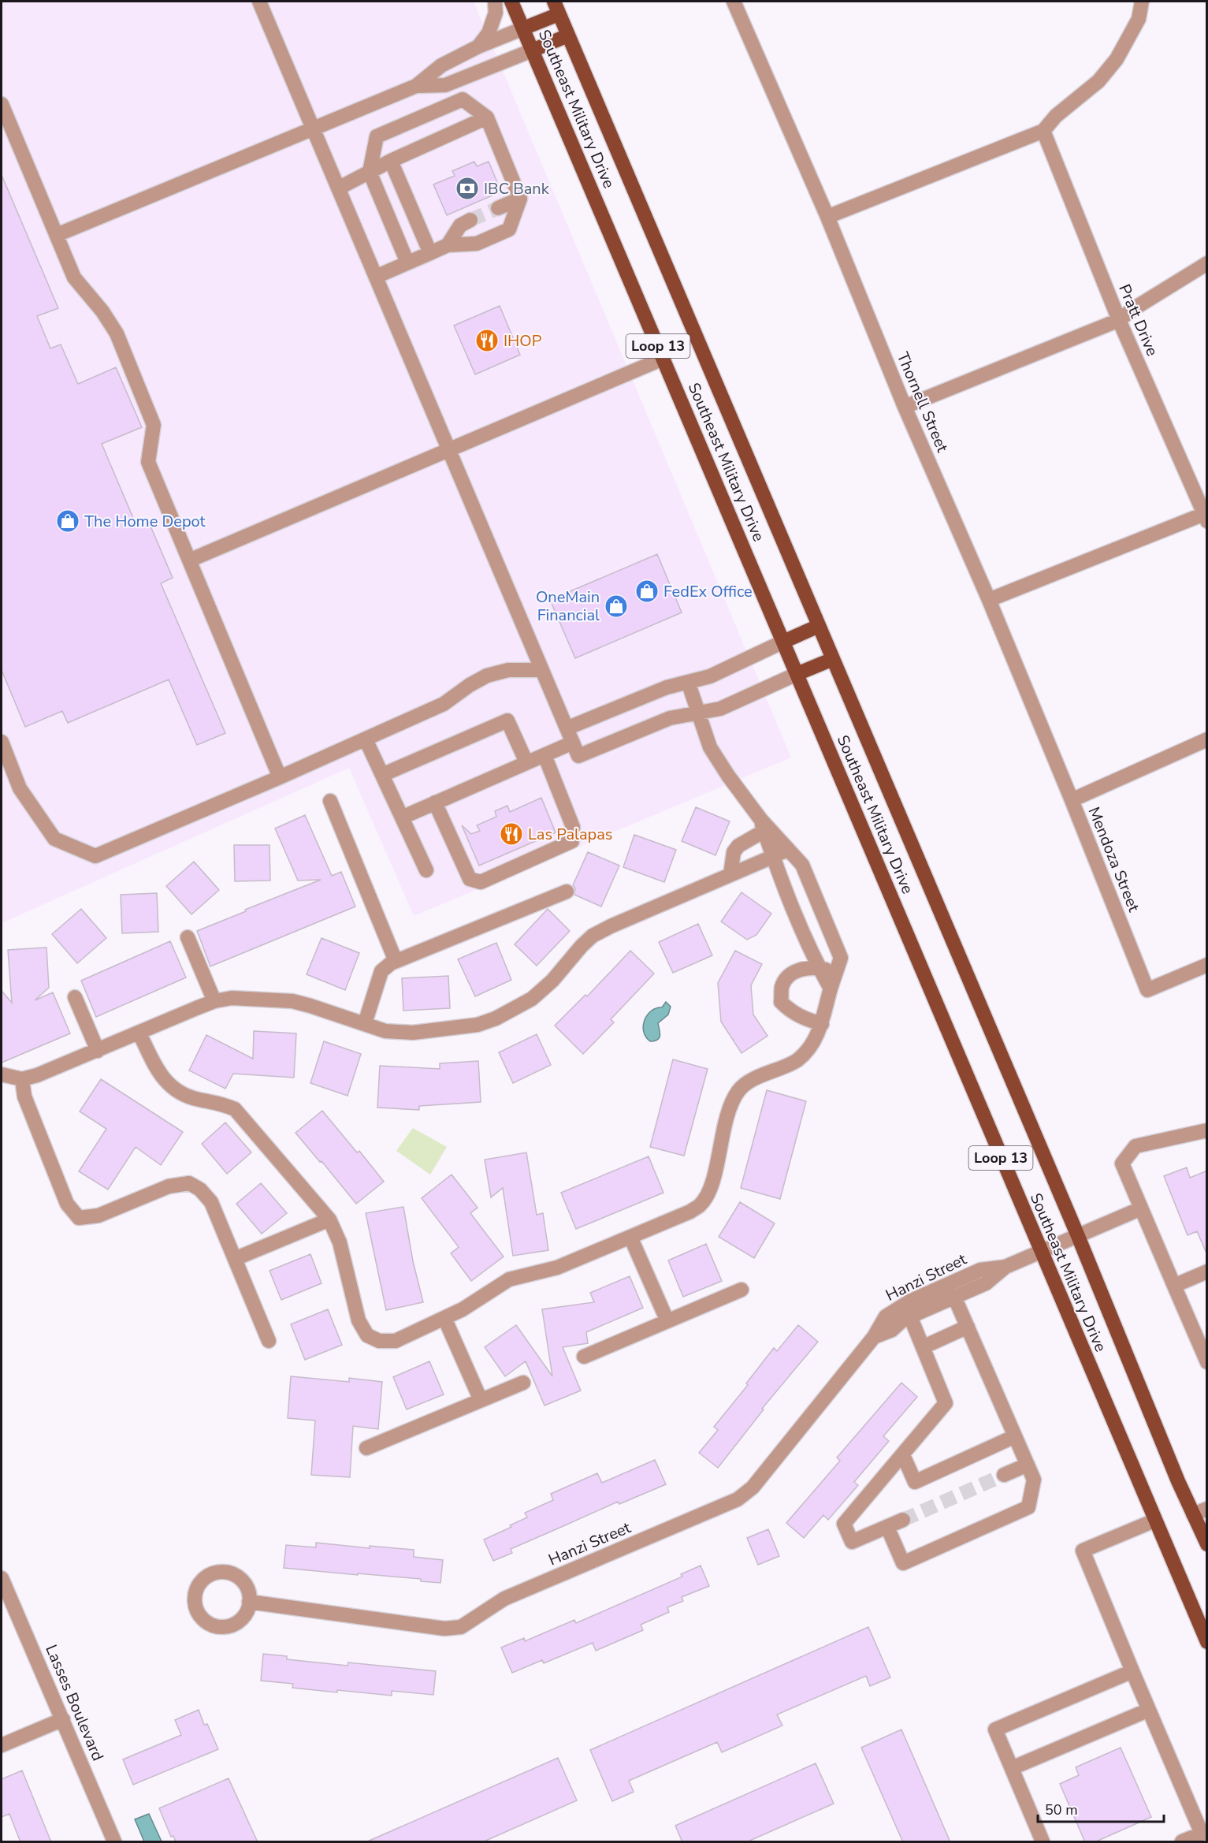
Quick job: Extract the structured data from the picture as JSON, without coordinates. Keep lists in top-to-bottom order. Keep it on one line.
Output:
{"streets":{"main road":["Southeast Military Drive","Loop 13"],"street":["Pratt Drive","Thornell Street","Mendoza Street","Hanzi Street","Lasses Boulevard"]},"crossings":[["Southeast Military Drive","Hanzi Street"],["Thornell Street","Mendoza Street"]],"places":{"bank":["IBC Bank"],"restaurant":["IHOP","Las Palapas"],"shop":["The Home Depot","FedEx Office","OneMain Financial"]},"scale_bar":"50 m"}
